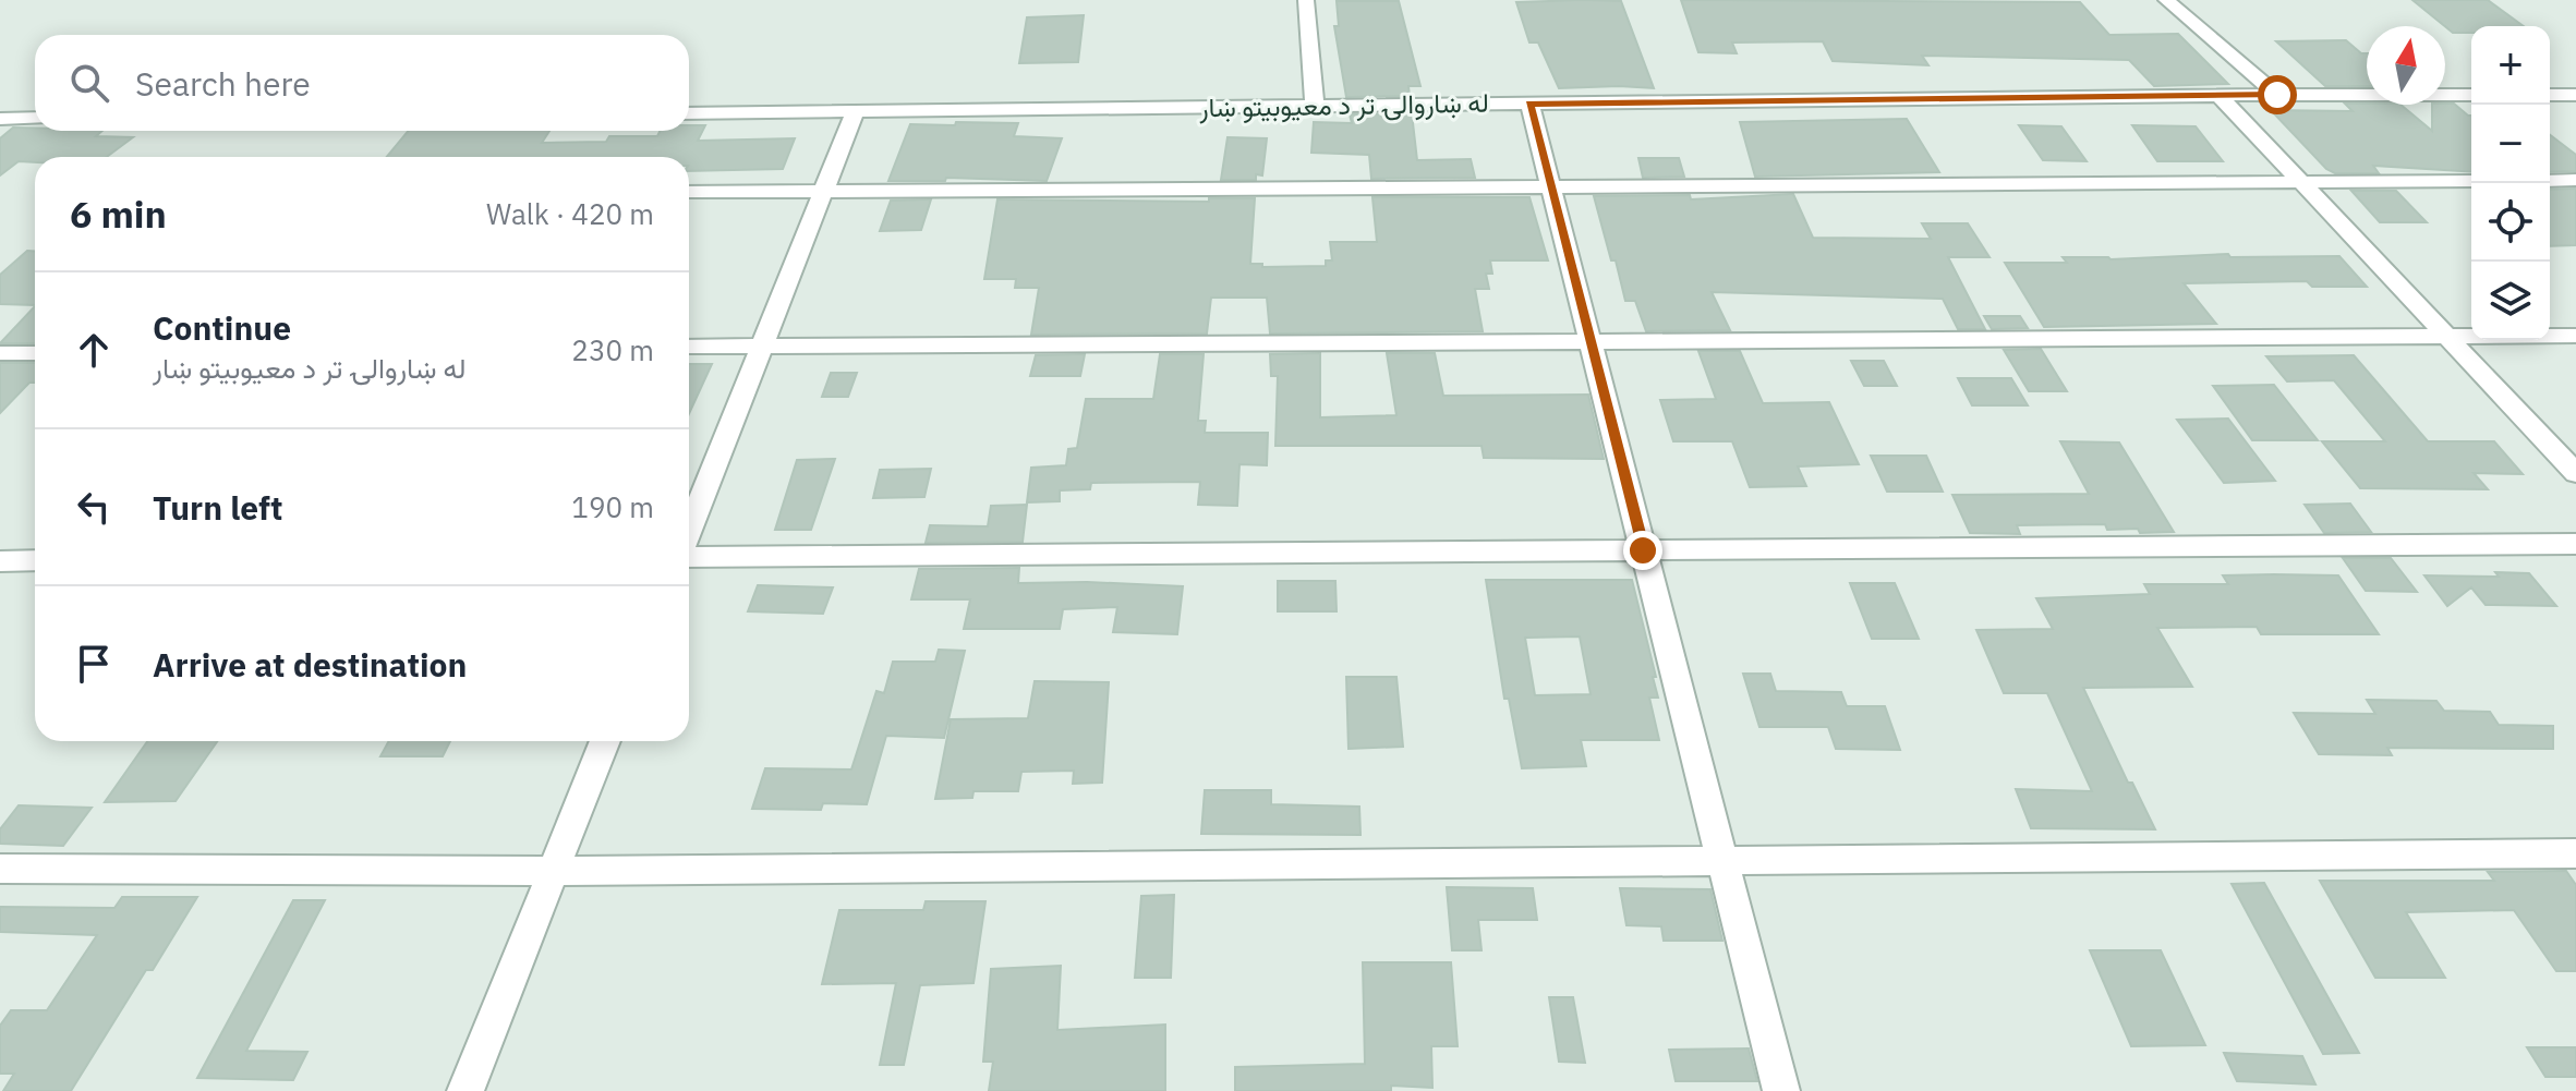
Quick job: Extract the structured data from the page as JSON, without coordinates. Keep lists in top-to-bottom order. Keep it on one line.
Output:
{"streets":{"street":["له ښاروالۍ تر د معیوبیتو ښار"]},"north":"top","page":{"map_buttons":["+","−"],"search":"Search here","heading":["6 min","Walk · 420 m"],"list":[["Continue","له ښاروالۍ تر د معیوبیتو ښار","230 m"],["Turn left","190 m"],"Arrive at destination"]}}
